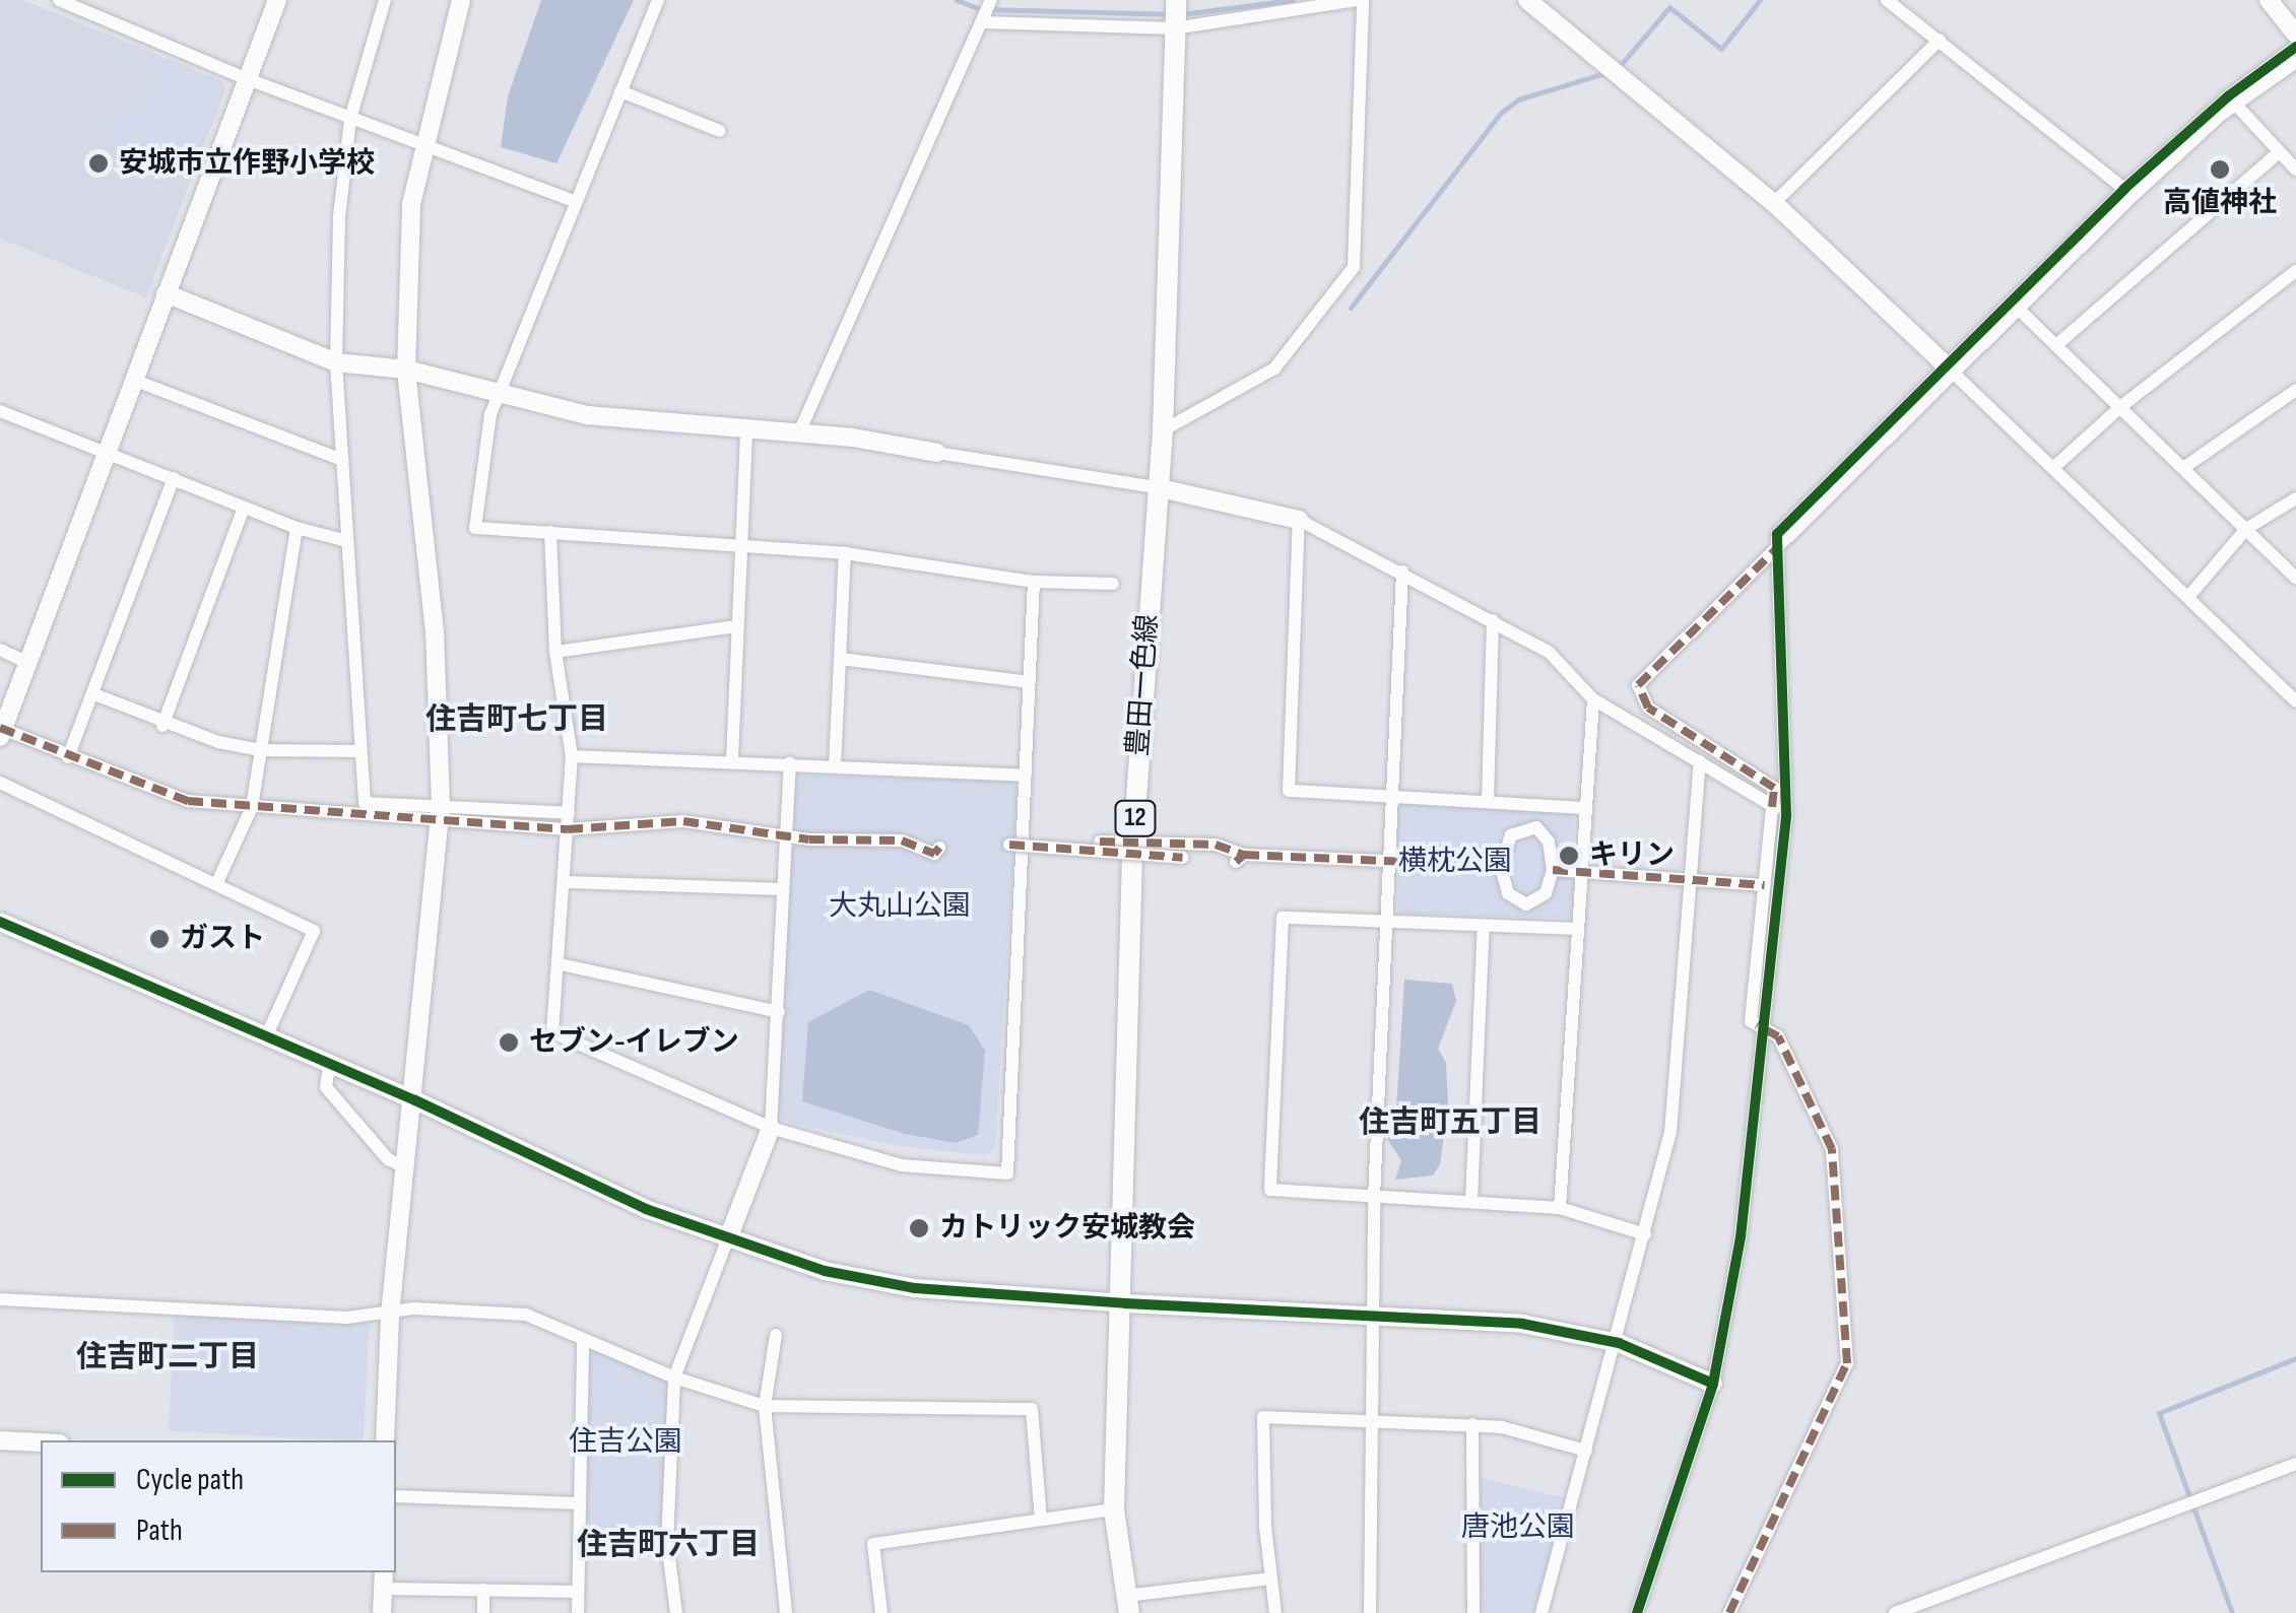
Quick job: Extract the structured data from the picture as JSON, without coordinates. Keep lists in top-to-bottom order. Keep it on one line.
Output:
{"streets":{"main road":["豊田一色線","12"]},"districts":["住吉町七丁目","住吉町五丁目","住吉町二丁目","住吉町六丁目"],"parks":["横枕公園","大丸山公園","住吉公園","唐池公園"],"places":["安城市立作野小学校","高値神社","キリン","ガスト","セブン-イレブン","カトリック安城教会"],"legend":["Cycle path","Path"]}
